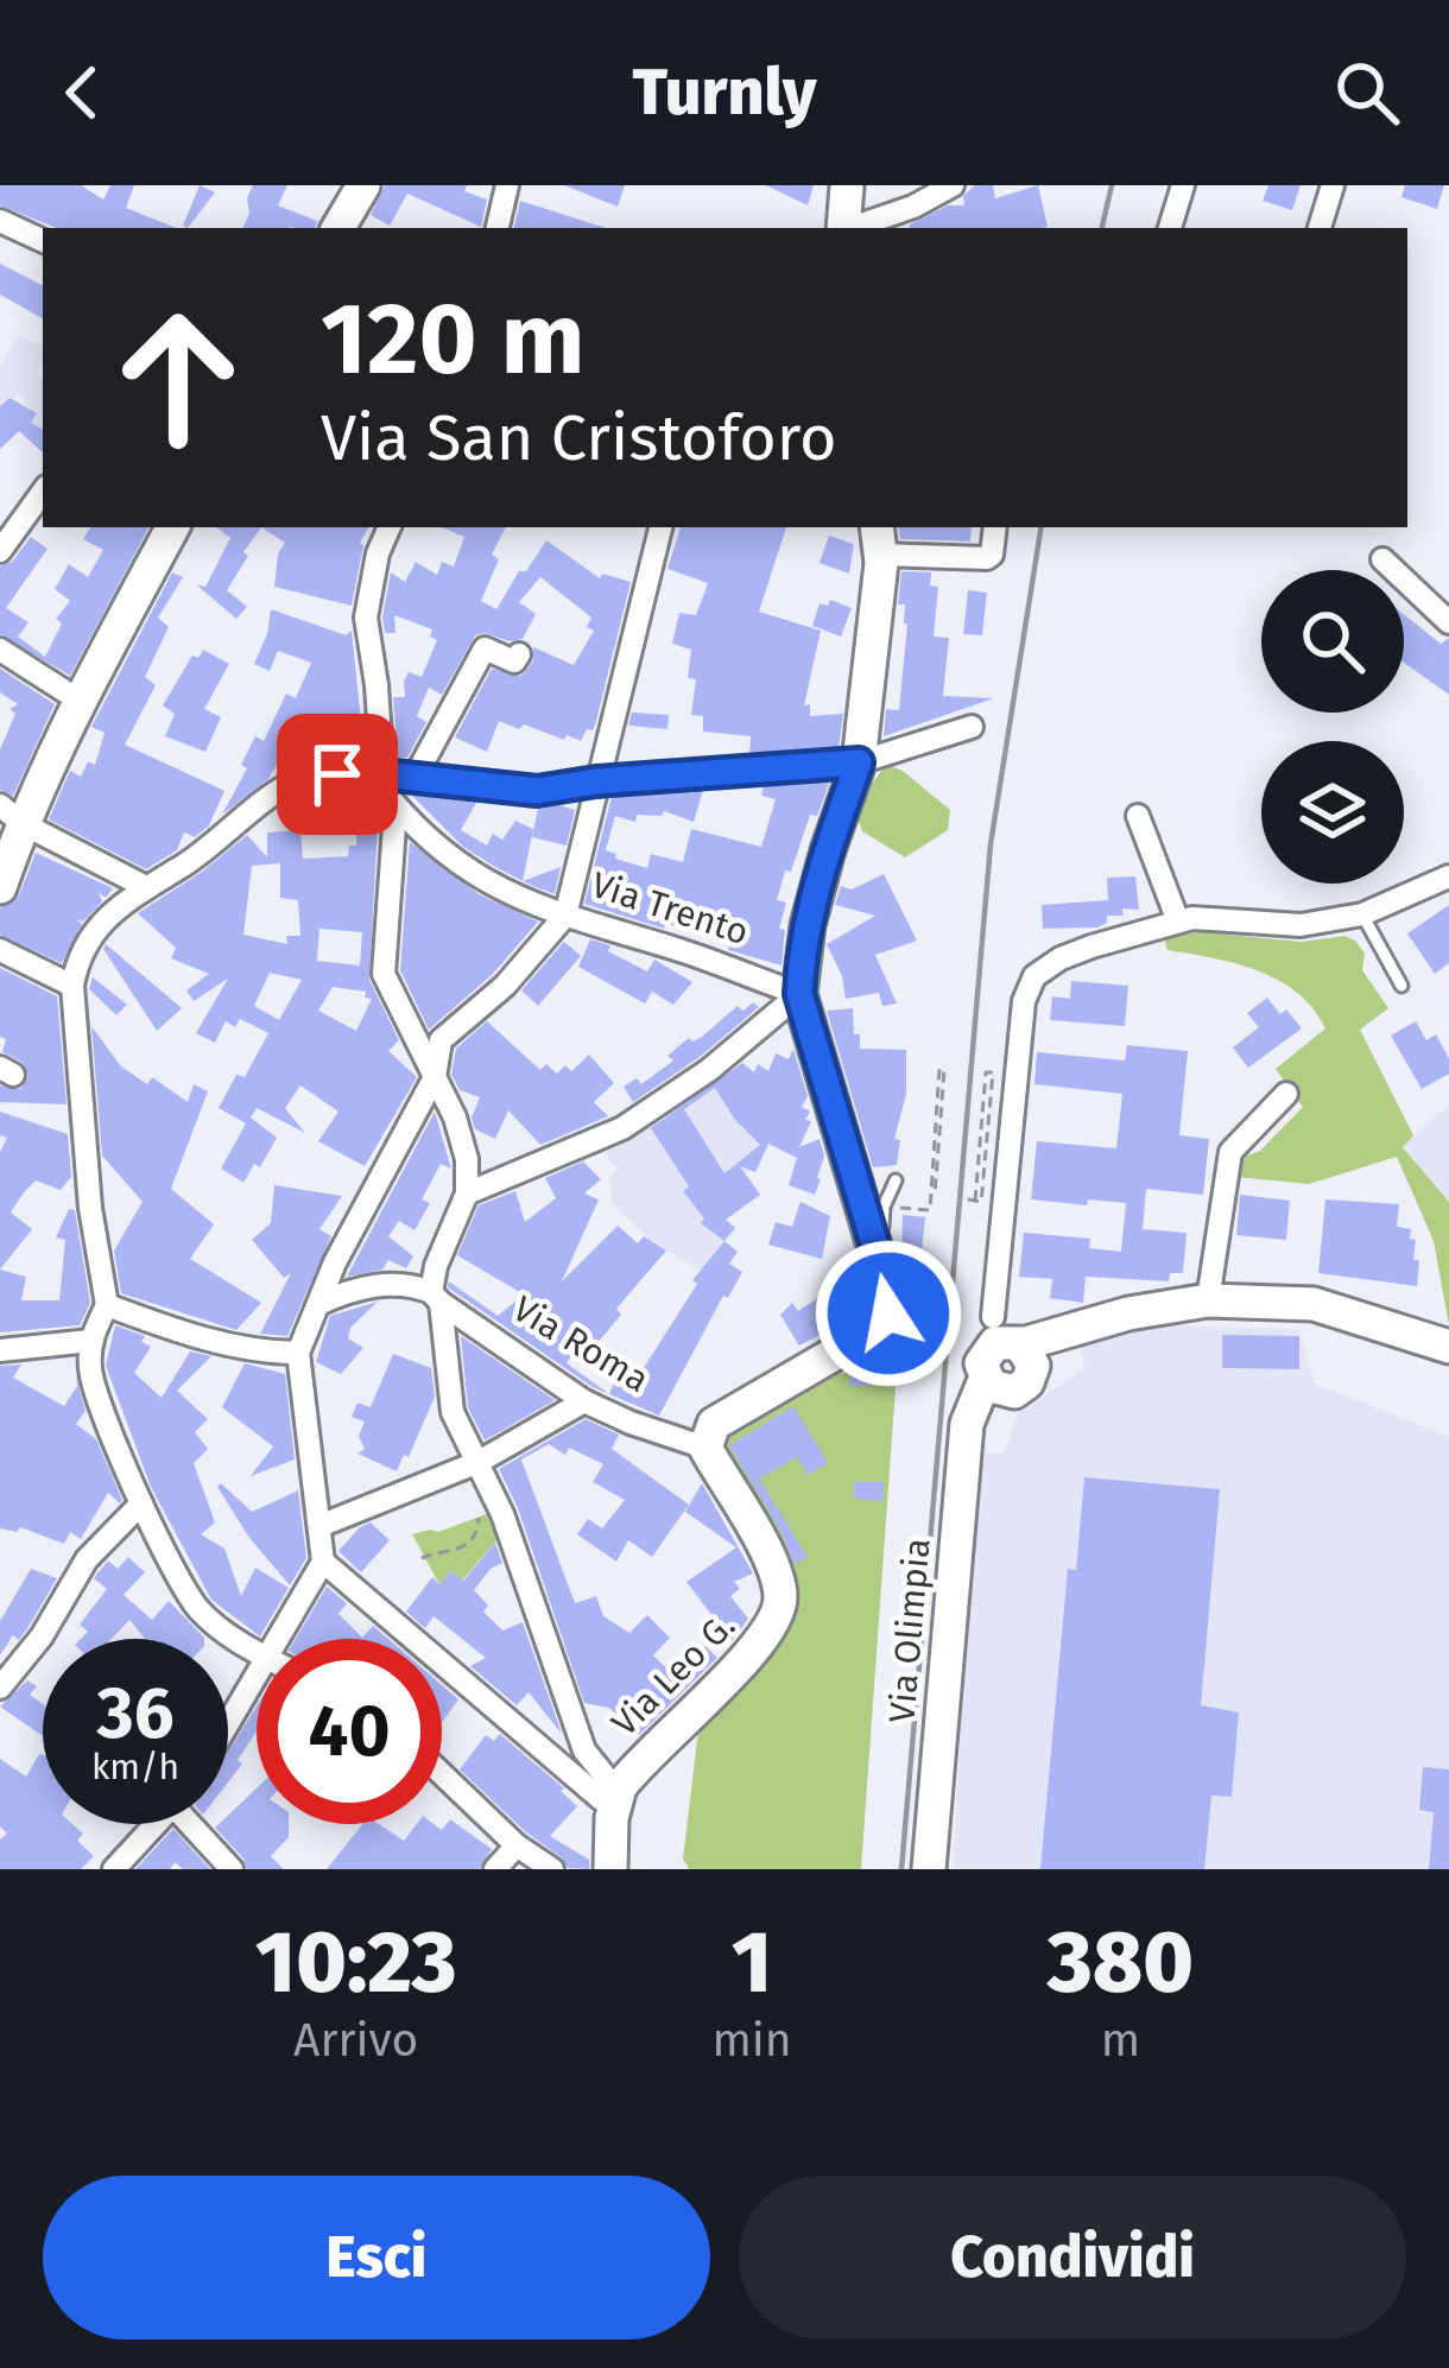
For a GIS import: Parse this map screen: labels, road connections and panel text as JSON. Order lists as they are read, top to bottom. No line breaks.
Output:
{"streets":{"street":["Via Trento","Via Roma","Via Olimpia","Via Leo G."]},"crossings":[["Via Roma","Via Leo G."]],"page":{"header":"Turnly","turn":["120 m","Via San Cristoforo"],"speed":"36 km/h","limit":"40","eta":["10:23","Arrivo","1","min","380","m"],"buttons":["Esci","Condividi"]}}
